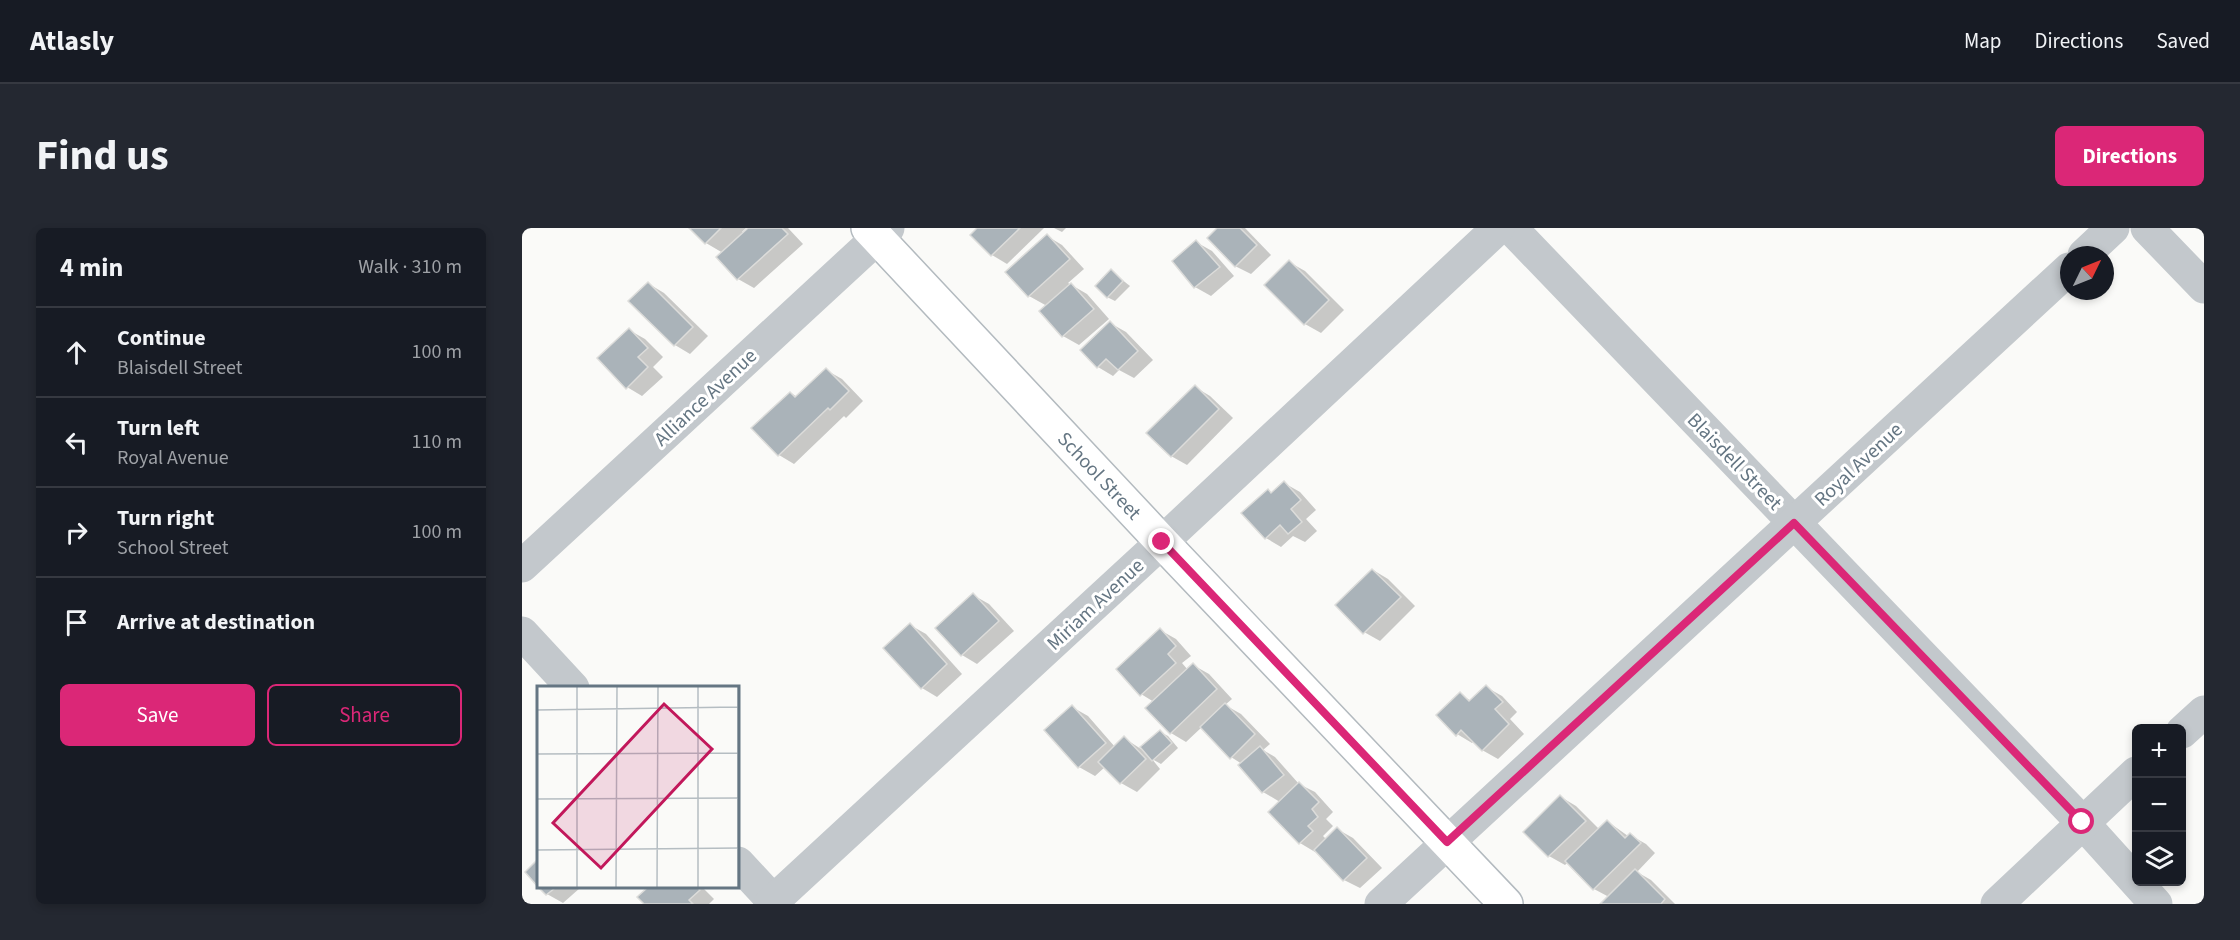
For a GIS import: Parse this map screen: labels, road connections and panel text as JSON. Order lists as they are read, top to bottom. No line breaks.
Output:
{"streets":{"main road":["School Street"],"street":["Alliance Avenue","Blaisdell Street","Royal Avenue","Miriam Avenue"]},"crossings":[["Alliance Avenue","School Street"],["Blaisdell Street","Royal Avenue"],["Royal Avenue","School Street"],["School Street","Miriam Avenue"]],"north":"top right","page":{"header":"Atlasly","nav":["Map","Directions","Saved"],"title":"Find us","buttons":["Directions",["Save","Share"]],"heading":["4 min","Walk · 310 m"],"list":[["Continue","Blaisdell Street","100 m"],["Turn left","Royal Avenue","110 m"],["Turn right","School Street","100 m"],"Arrive at destination"],"map_buttons":["+","−"]}}
